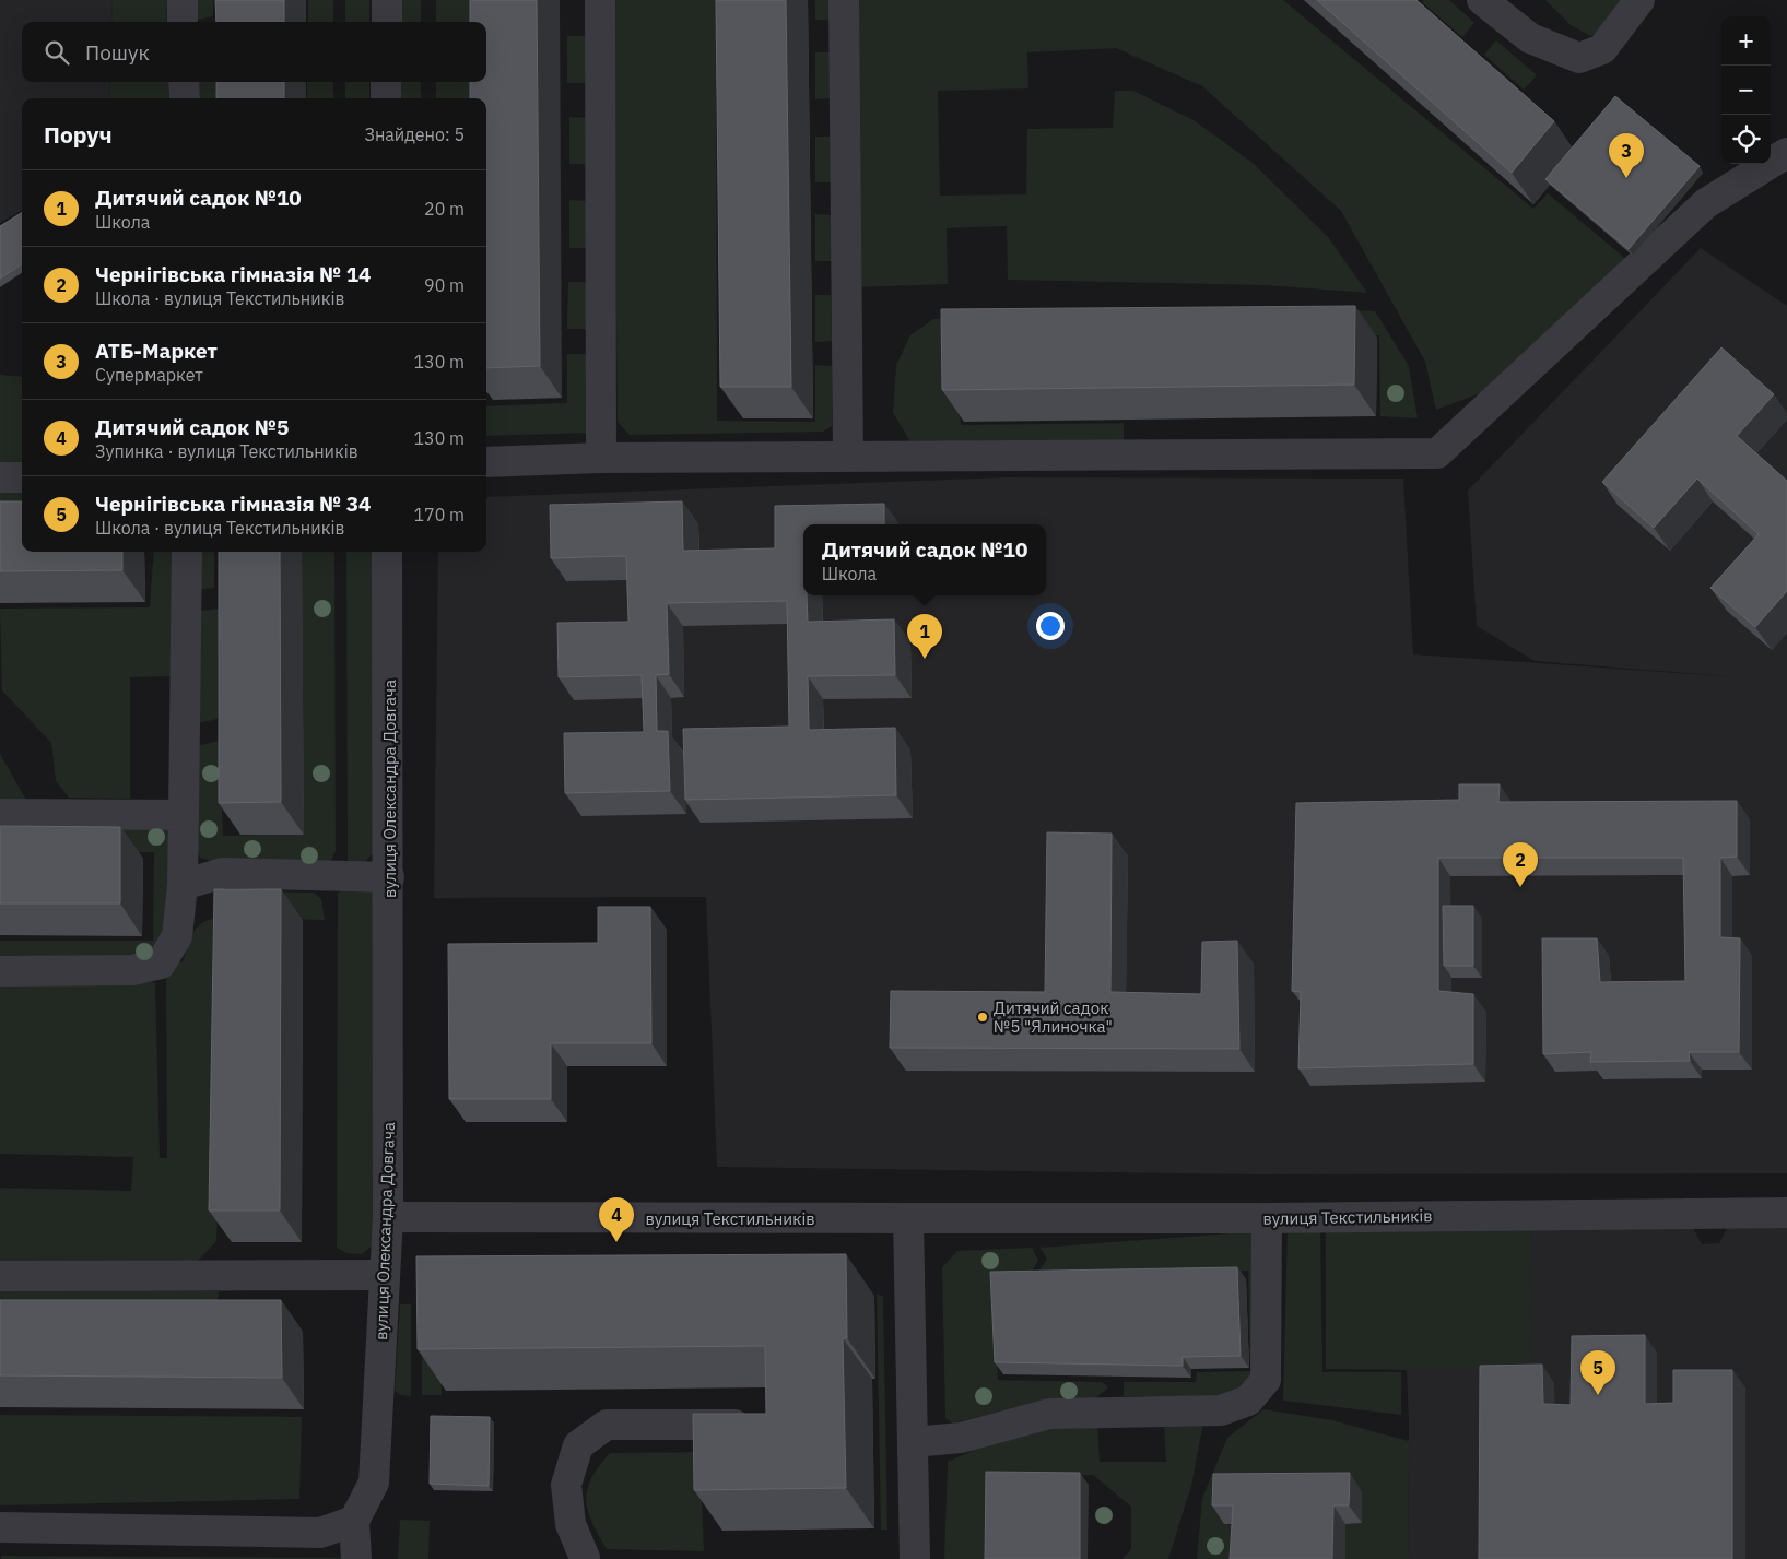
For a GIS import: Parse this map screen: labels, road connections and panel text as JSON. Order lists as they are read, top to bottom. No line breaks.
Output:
{"streets":{"street":["вулиця Олександра Довгача","вулиця Текстильників"]},"crossings":[["вулиця Олександра Довгача","вулиця Текстильників"]],"places":["Дитячий садок №5 \"Ялиночка\""],"page":{"map_buttons":["+","−"],"search":"Пошук","heading":["Поруч","Знайдено: 5"],"pins":["3","1","2","4","5"],"list":[{"mark":"1","name":"Дитячий садок №10","note":"Школа","value":"20 m"},{"mark":"2","name":"Чернігівська гімназія № 14","note":"Школа · вулиця Текстильників","value":"90 m"},{"mark":"3","name":"АТБ-Маркет","note":"Супермаркет","value":"130 m"},{"mark":"4","name":"Дитячий садок №5","note":"Зупинка · вулиця Текстильників","value":"130 m"},{"mark":"5","name":"Чернігівська гімназія № 34","note":"Школа · вулиця Текстильників","value":"170 m"}],"popup":["Дитячий садок №10","Школа"]}}
